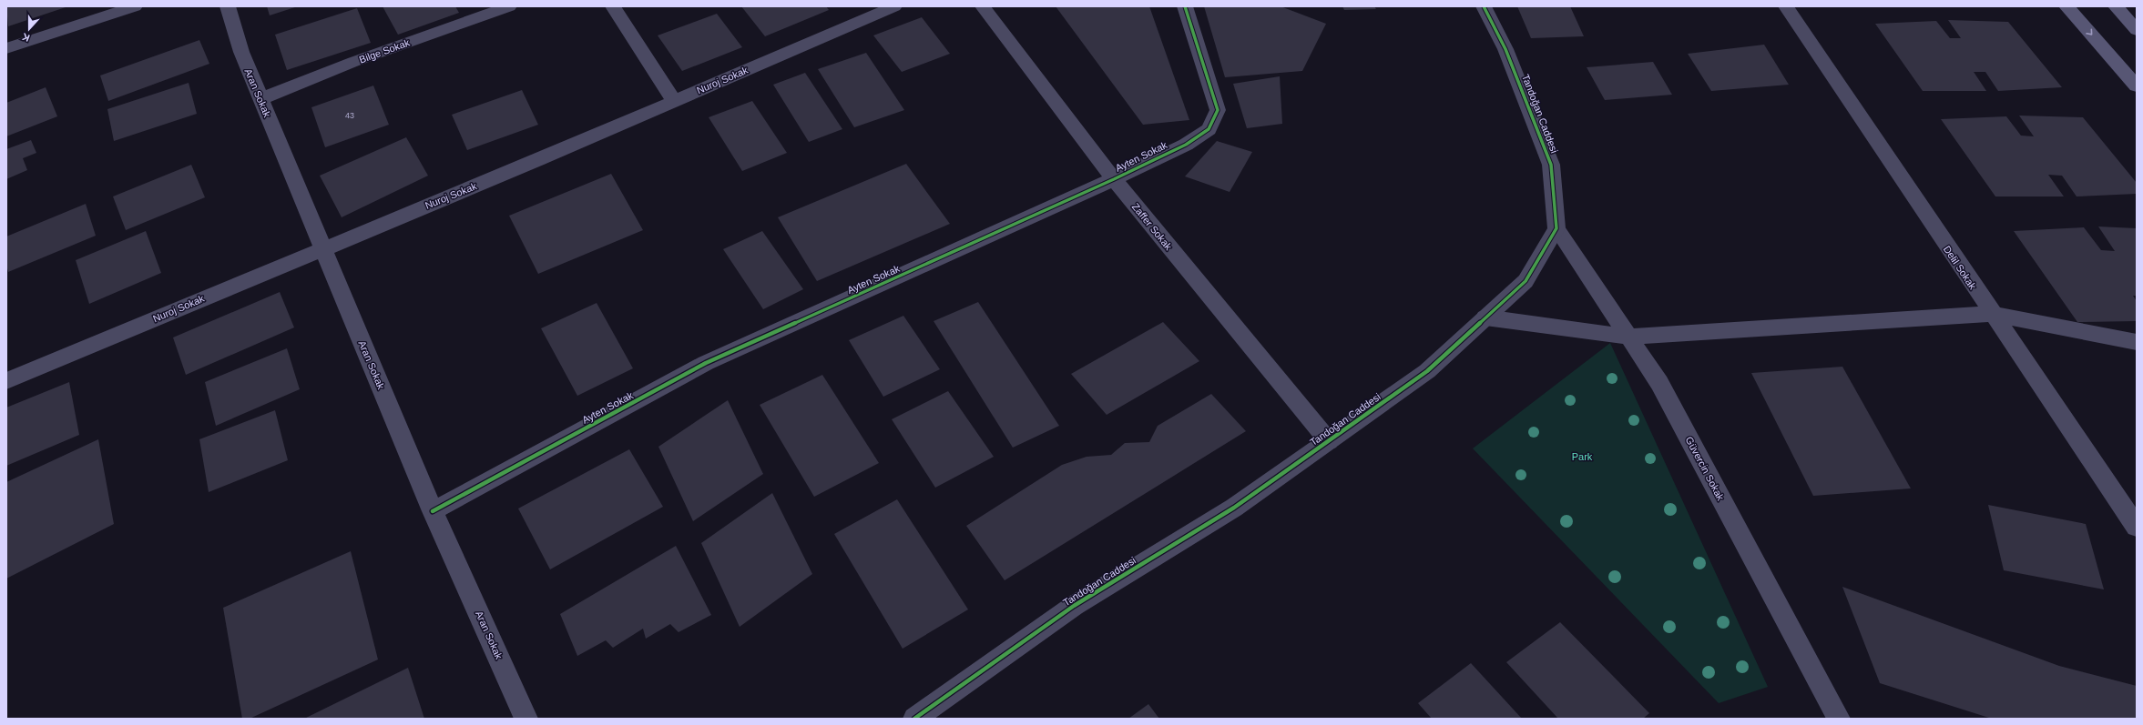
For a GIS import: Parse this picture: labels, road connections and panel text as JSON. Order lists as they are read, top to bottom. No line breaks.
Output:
{"streets":{"street":["Bilge Sokak","Nuroj Sokak","Aran Sokak","Tandoğan Caddesi","Ayten Sokak","Zaffer Sokak","Delil Sokak","Güvercin Sokak"]},"crossings":[["Bilge Sokak","Aran Sokak"],["Nuroj Sokak","Aran Sokak"],["Aran Sokak","Ayten Sokak"],["Tandoğan Caddesi","Zaffer Sokak"],["Tandoğan Caddesi","Güvercin Sokak"],["Ayten Sokak","Zaffer Sokak"]],"parks":["Park"],"house_numbers":["43"],"north":"bottom"}
